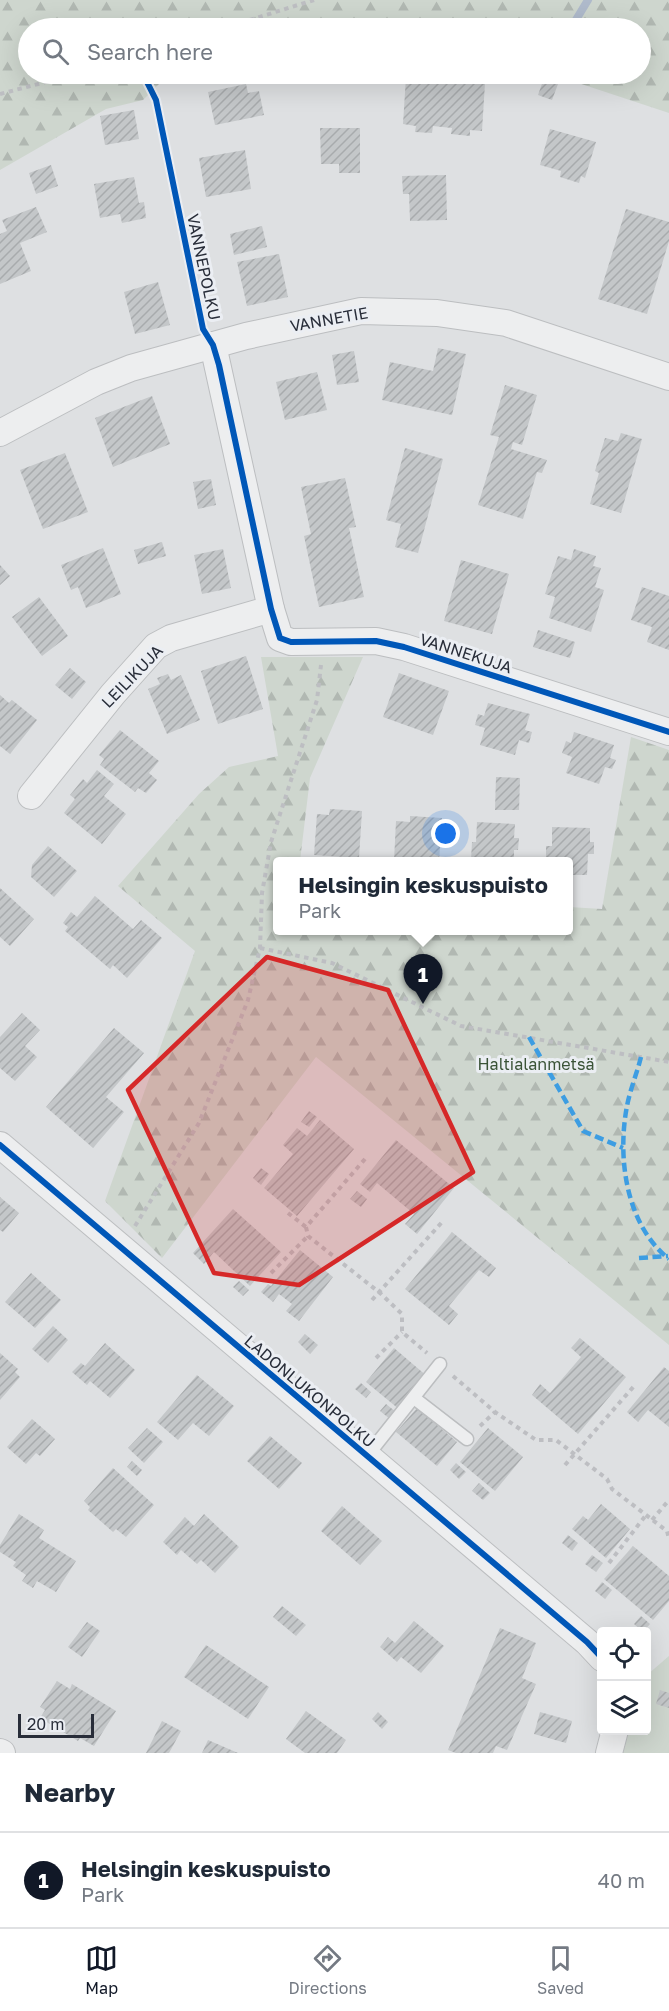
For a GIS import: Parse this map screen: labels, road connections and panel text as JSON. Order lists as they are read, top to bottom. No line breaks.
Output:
{"streets":{"street":["VANNEPOLKU","VANNETIE","VANNEKUJA","LEILIKUJA","LADONLUKONPOLKU"]},"crossings":[["VANNEPOLKU","VANNETIE"],["VANNEPOLKU","VANNEKUJA"],["VANNEPOLKU","LEILIKUJA"],["VANNEKUJA","LEILIKUJA"]],"parks":["Haltialanmetsä"],"scale_bar":"20 m","page":{"search":"Search here","popup":["Helsingin keskuspuisto","Park"],"pins":"1","scale":"20 m","heading":"Nearby","list":[{"mark":"1","name":"Helsingin keskuspuisto","note":"Park","value":"40 m"}],"nav":["Map","Directions","Saved"]}}
